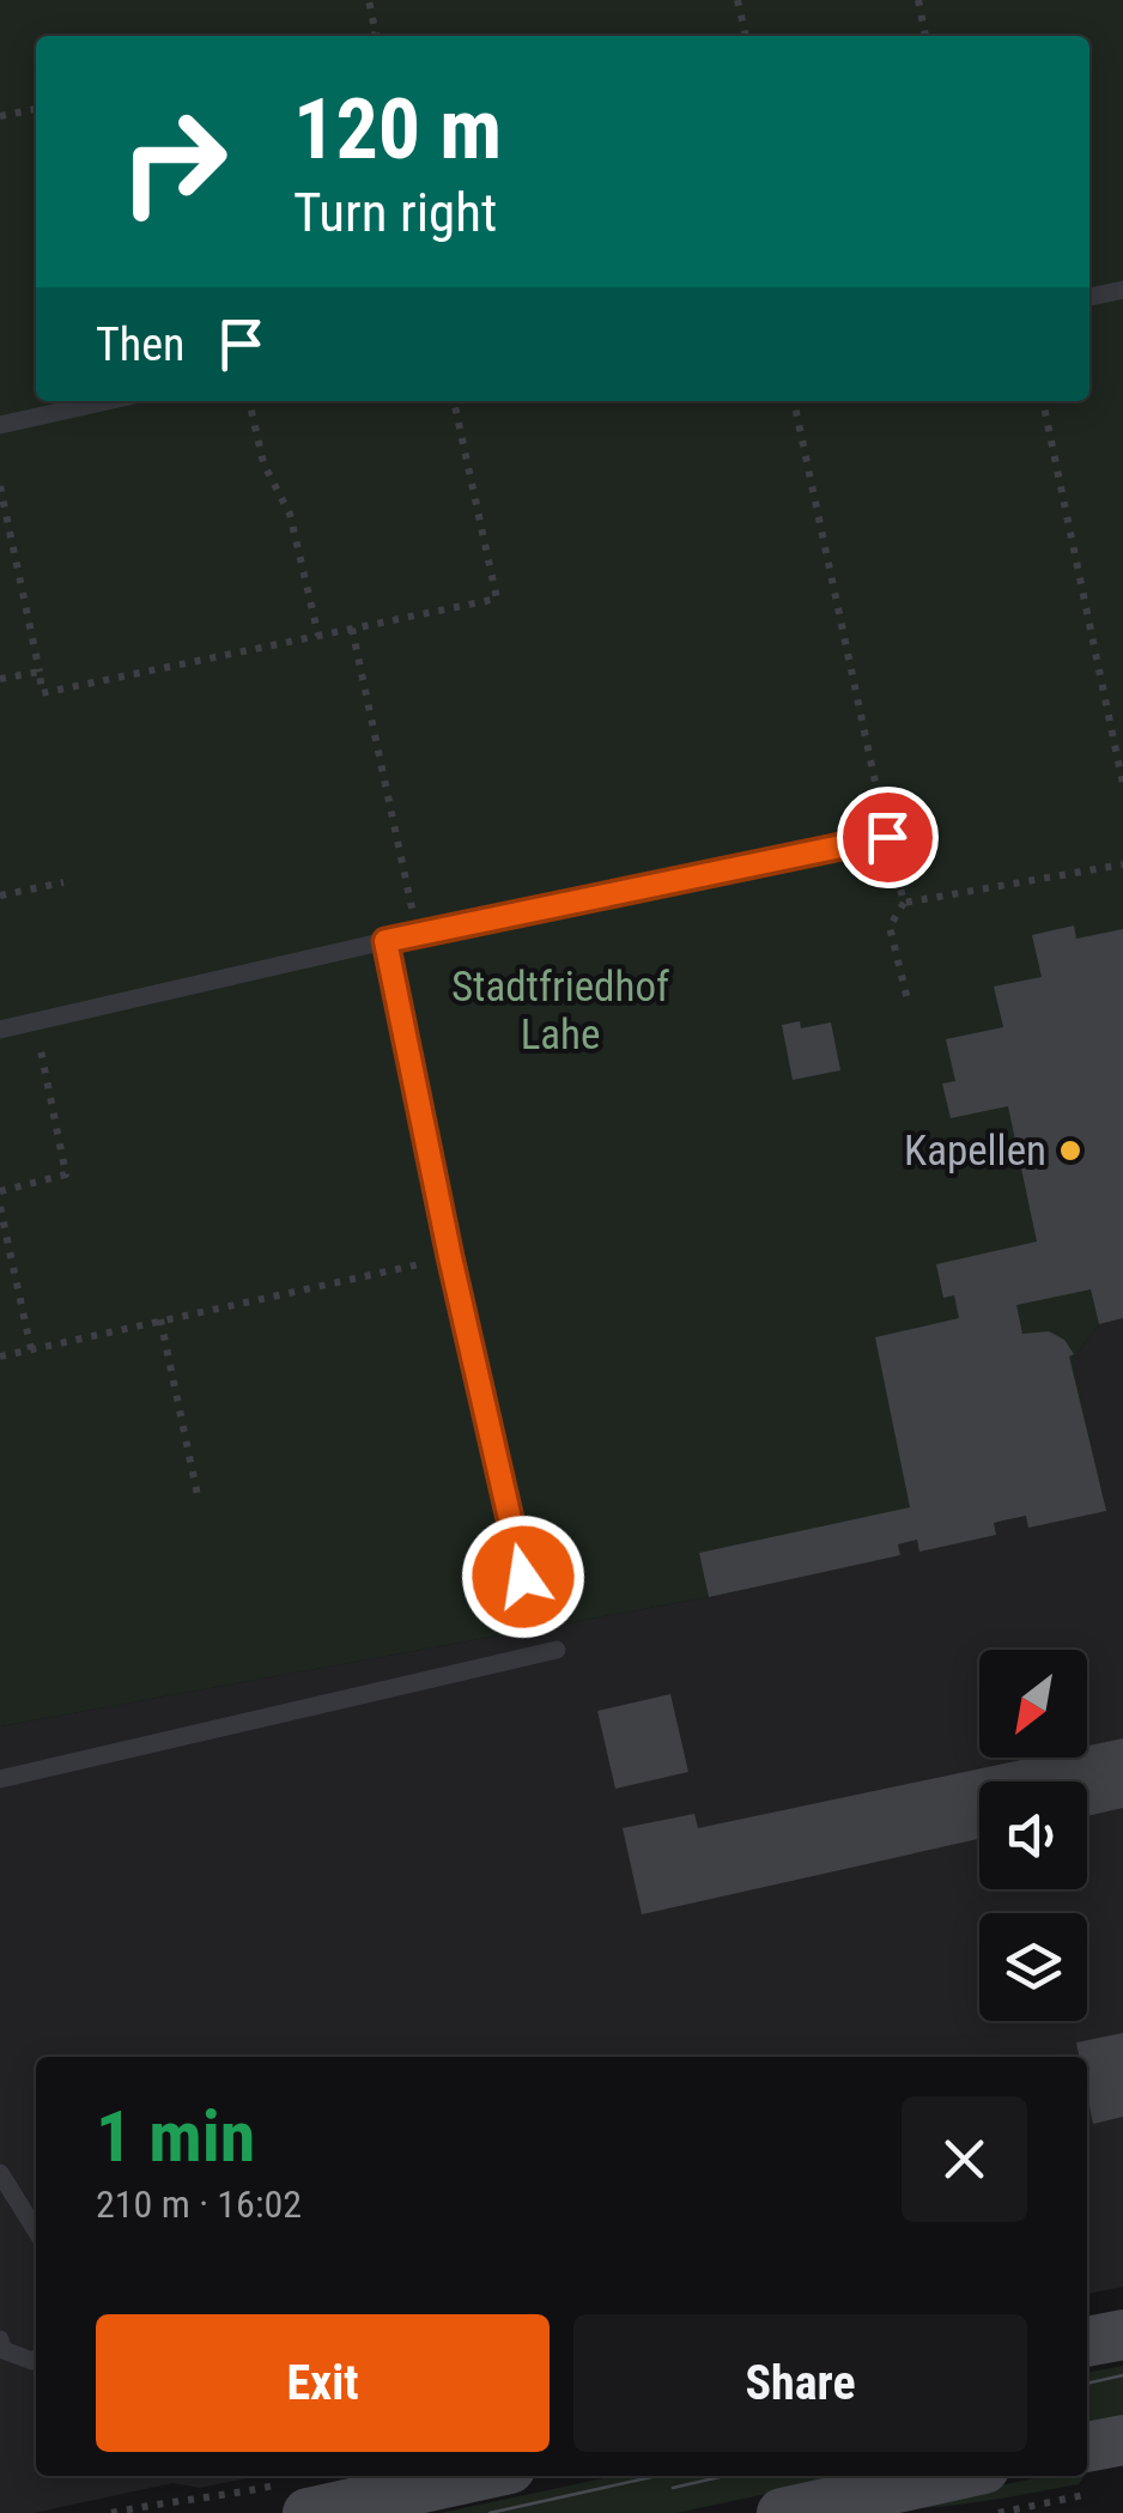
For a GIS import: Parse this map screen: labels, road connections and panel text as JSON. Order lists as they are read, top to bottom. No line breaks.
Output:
{"parks":["Stadtfriedhof Lahe"],"places":["Kapellen"],"north":"bottom left","page":{"turn":["120 m","Turn right"],"then":"Then","heading":["1 min","210 m · 16:02"],"buttons":["Exit","Share"]}}
